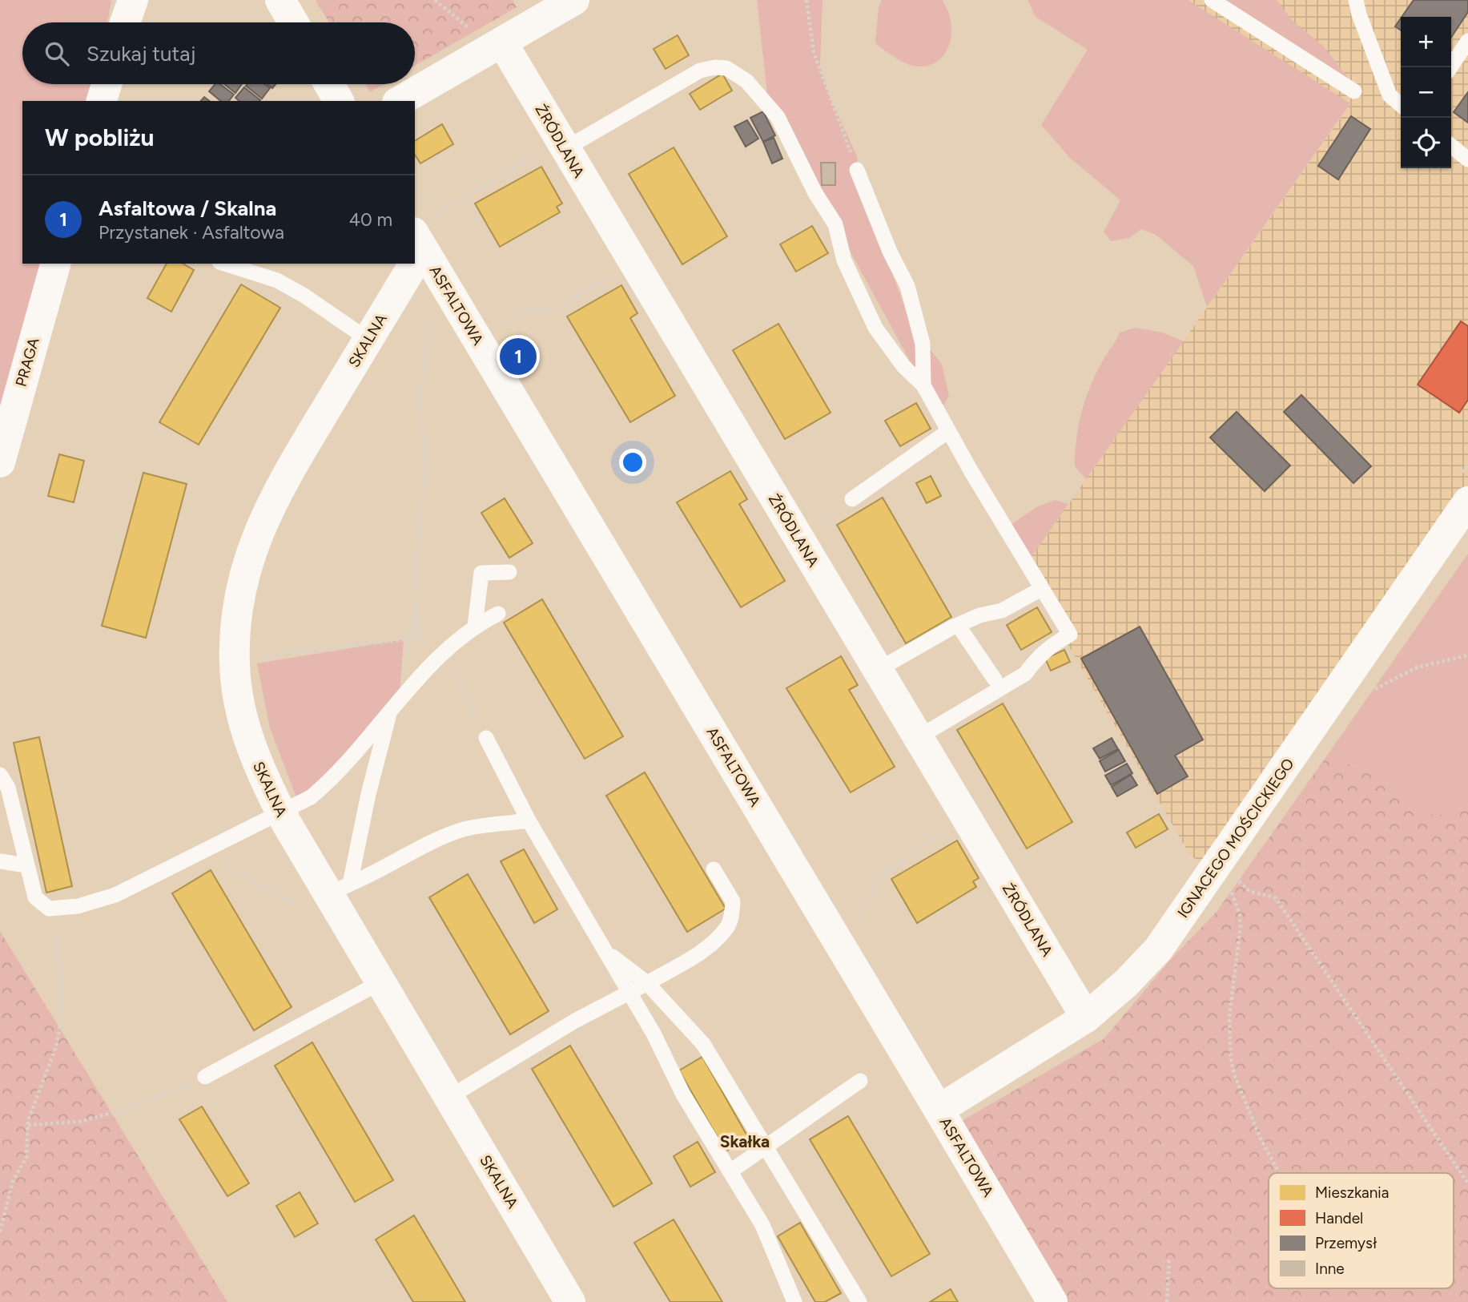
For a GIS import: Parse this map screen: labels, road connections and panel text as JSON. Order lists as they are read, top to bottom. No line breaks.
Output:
{"streets":{"street":["ŹRÓDLANA","ASFALTOWA","SKALNA","PRAGA","IGNACEGO MOŚCICKIEGO"]},"crossings":[["ŹRÓDLANA","IGNACEGO MOŚCICKIEGO"],["ASFALTOWA","SKALNA"],["ASFALTOWA","IGNACEGO MOŚCICKIEGO"]],"districts":["Skałka"],"legend":["Mieszkania","Handel","Przemysł","Inne"],"page":{"map_buttons":["+","−"],"search":"Szukaj tutaj","heading":"W pobliżu","list":[{"mark":"1","name":"Asfaltowa / Skalna","note":"Przystanek · Asfaltowa","value":"40 m"}],"pins":"1"}}
